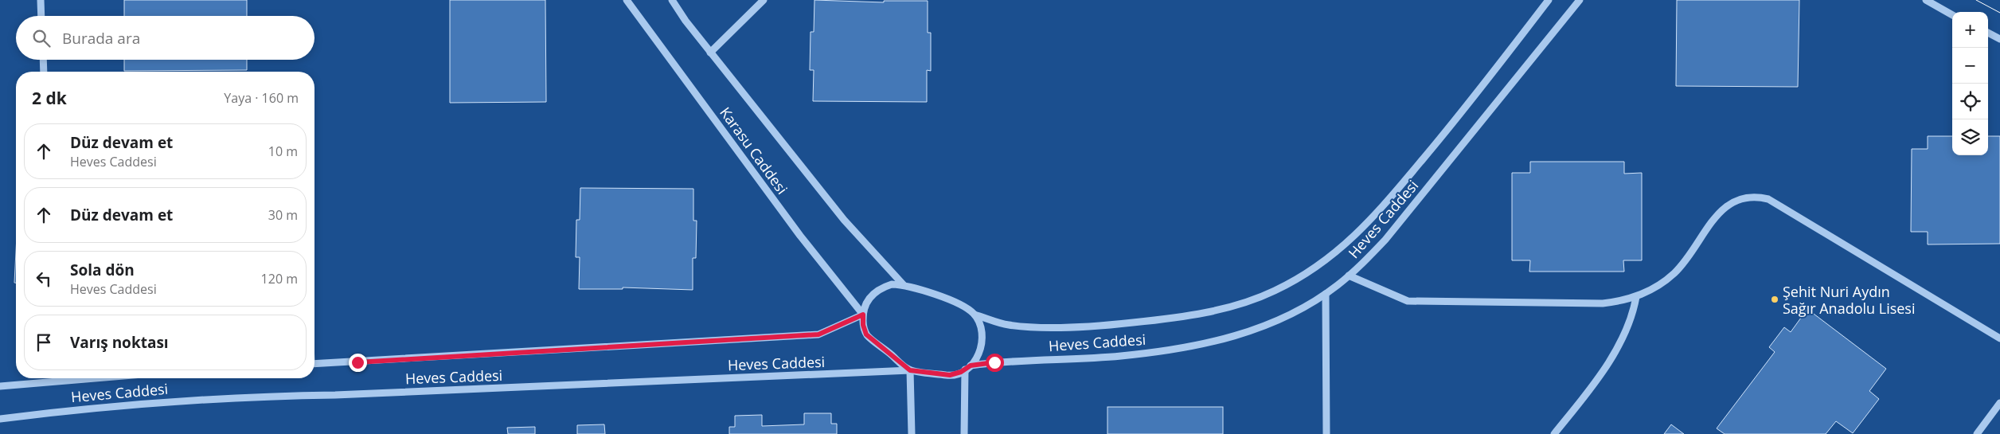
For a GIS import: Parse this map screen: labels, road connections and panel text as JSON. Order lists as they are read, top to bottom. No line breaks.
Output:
{"streets":{"street":["Karasu Caddesi","Heves Caddesi"]},"crossings":[["Karasu Caddesi","Heves Caddesi"]],"places":["Şehit Nuri Aydın Sağır Anadolu Lisesi"],"page":{"map_buttons":["+","−"],"search":"Burada ara","heading":["2 dk","Yaya · 160 m"],"list":[["Düz devam et","Heves Caddesi","10 m"],["Düz devam et","30 m"],["Sola dön","Heves Caddesi","120 m"],"Varış noktası"]}}
